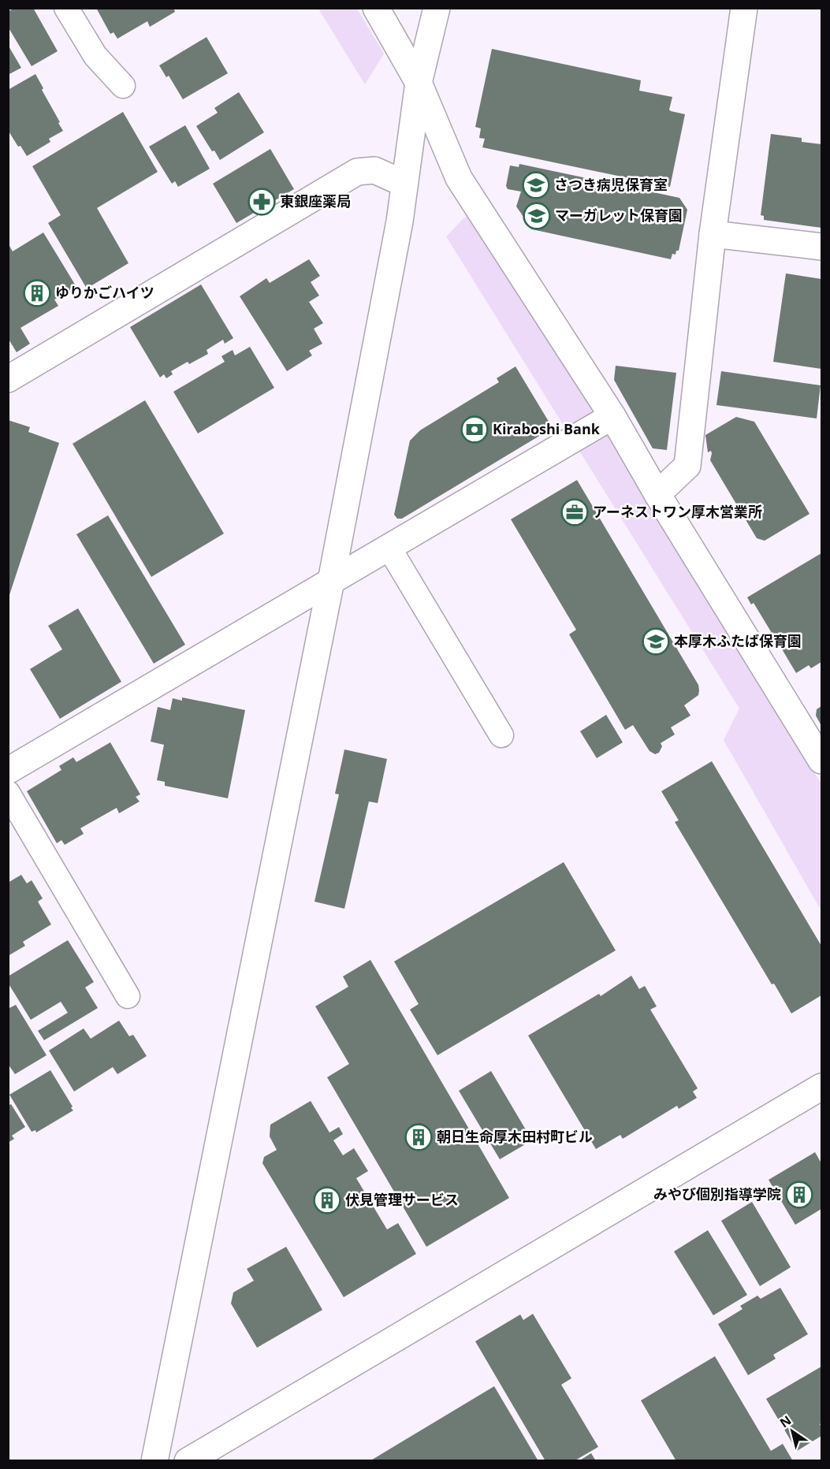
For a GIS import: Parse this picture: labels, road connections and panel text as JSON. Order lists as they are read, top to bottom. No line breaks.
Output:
{"places":{"school or university":["さつき病児保育室","マーガレット保育園","本厚木ふたば保育園"],"pharmacy":["東銀座薬局"],"building":["ゆりかごハイツ","朝日生命厚木田村町ビル","みやび個別指導学院","伏見管理サービス"],"bank":["Kiraboshi Bank"],"office":["アーネストワン厚木営業所"]},"north":"top left"}
